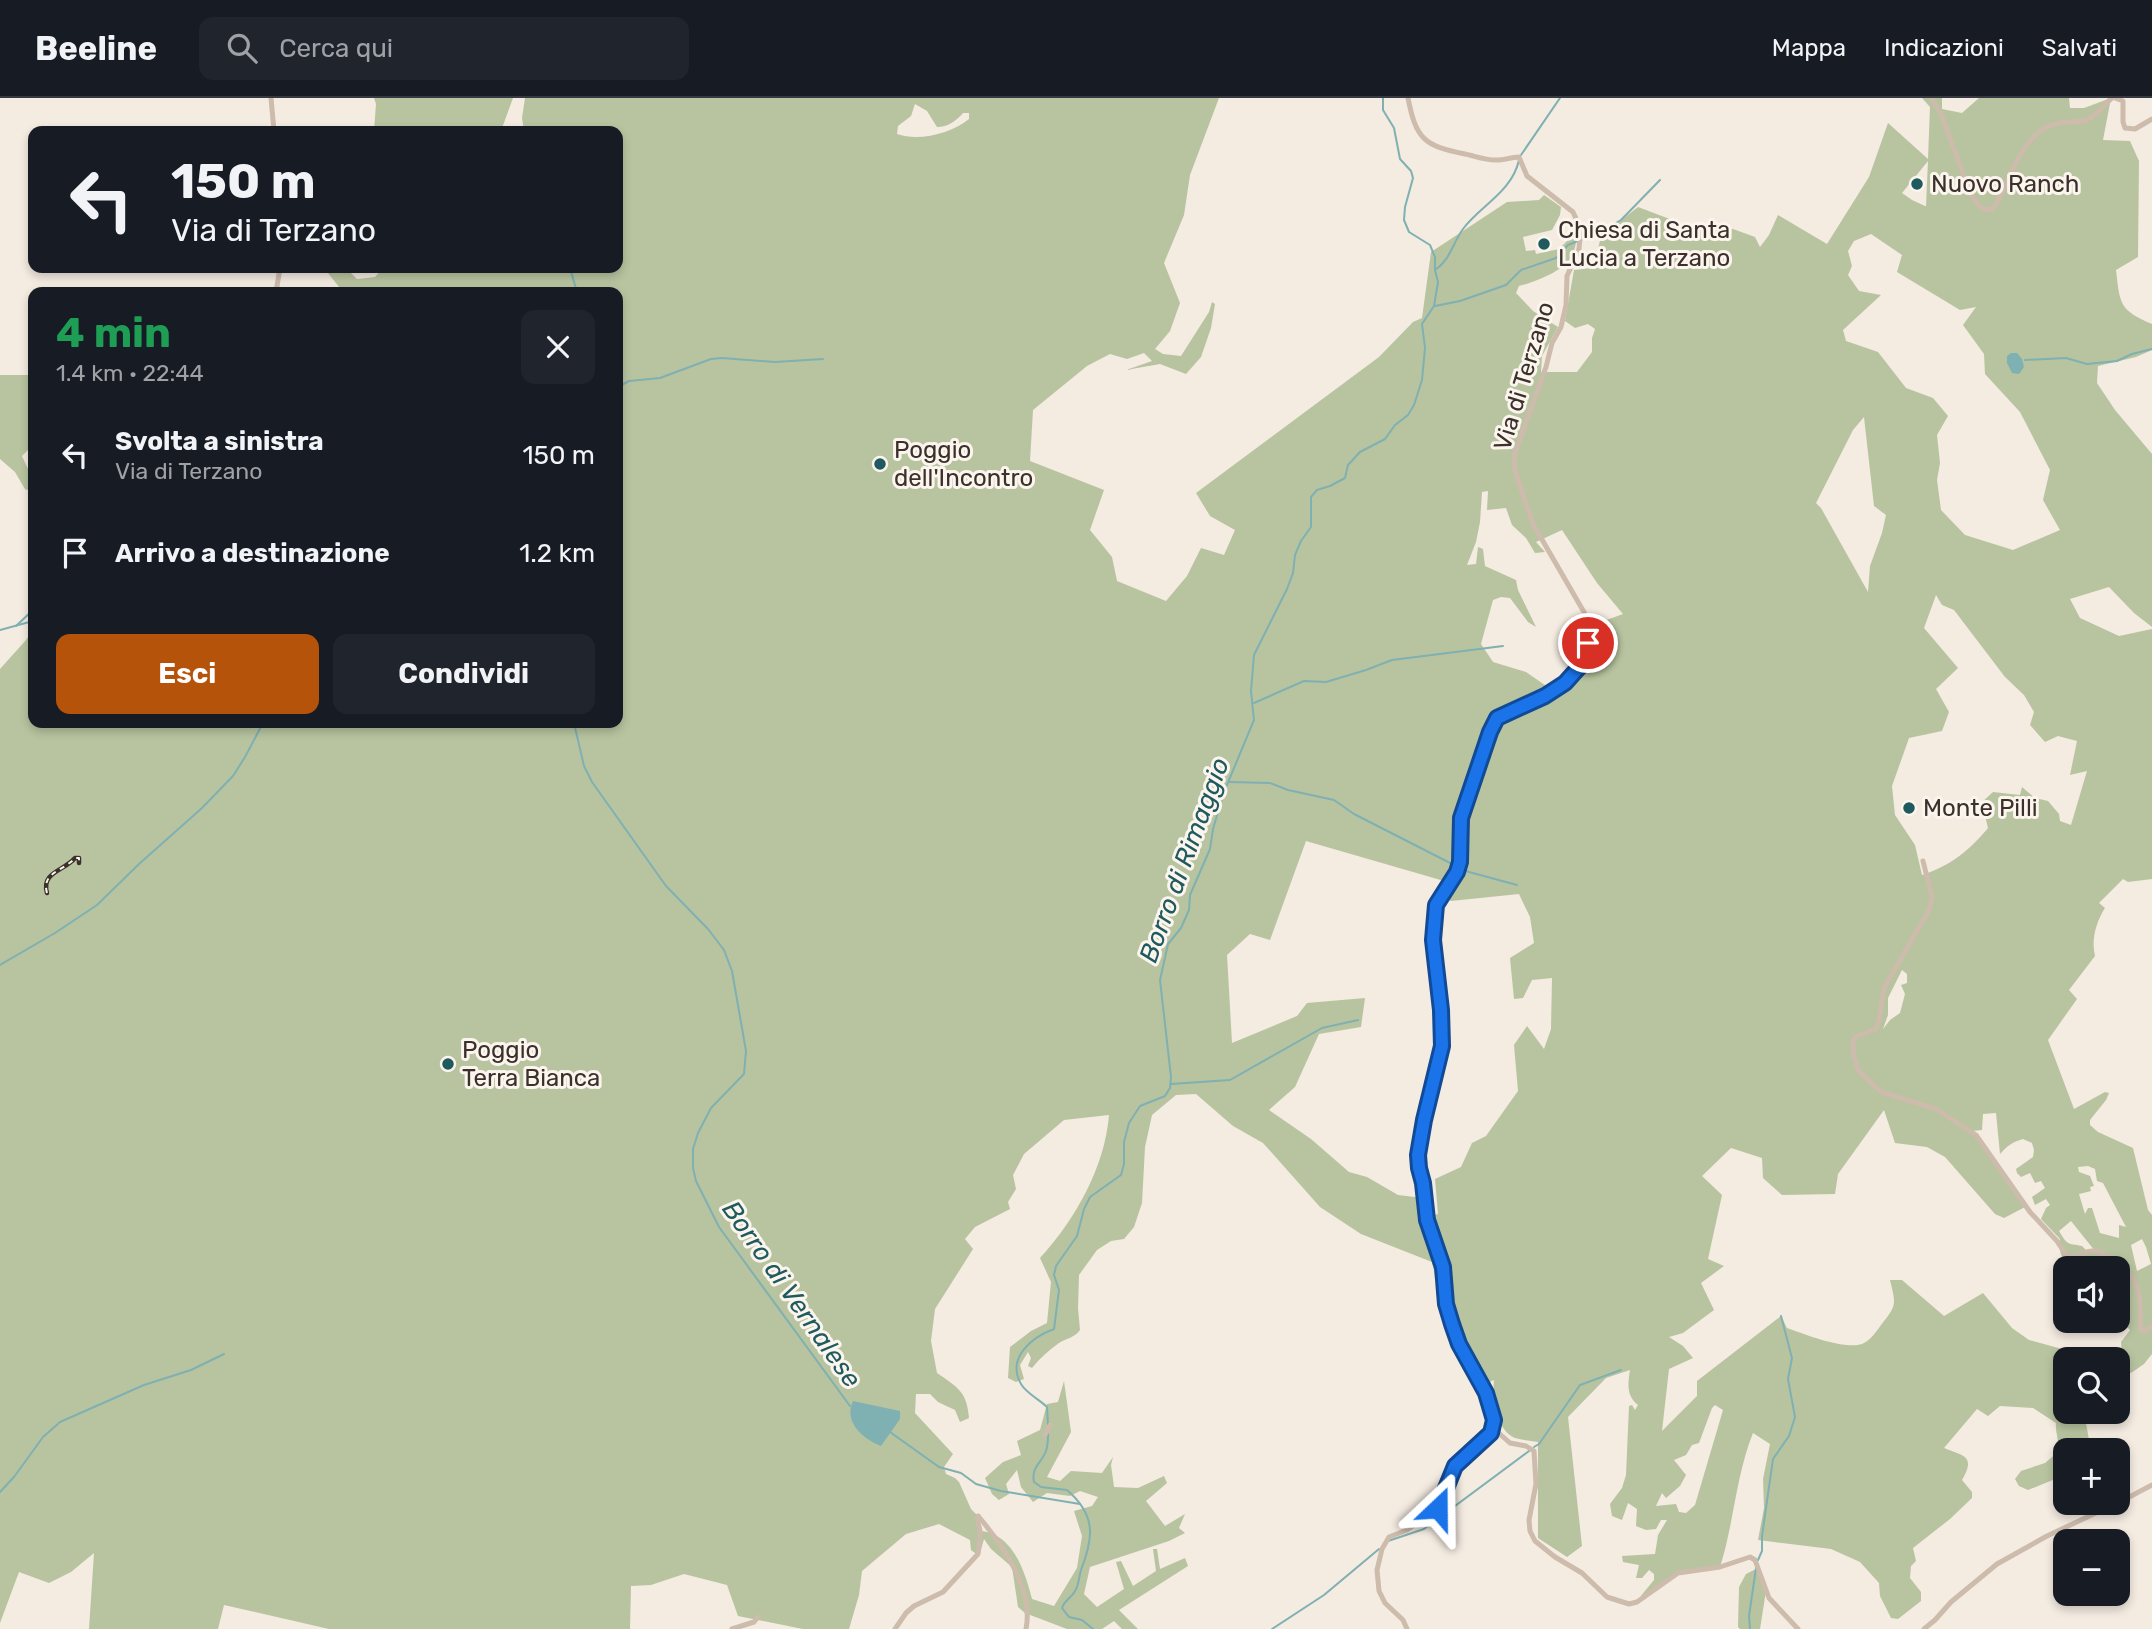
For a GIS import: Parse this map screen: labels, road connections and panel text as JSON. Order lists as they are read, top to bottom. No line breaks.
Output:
{"streets":{"street":["Via di Terzano"]},"water":["Borro di Rimaggio","Borro di Vernalese"],"places":["Nuovo Ranch","Chiesa di Santa Lucia a Terzano","Poggio dell'Incontro","Monte Pilli","Poggio Terra Bianca"],"page":{"header":"Beeline","search":"Cerca qui","nav":["Mappa","Indicazioni","Salvati"],"turn":["150 m","Via di Terzano"],"heading":["4 min","1.4 km · 22:44"],"list":[{"name":"Svolta a sinistra","note":"Via di Terzano","value":"150 m"},{"name":"Arrivo a destinazione","value":"1.2 km"}],"buttons":["Esci","Condividi"],"map_buttons":["+","−"]}}
